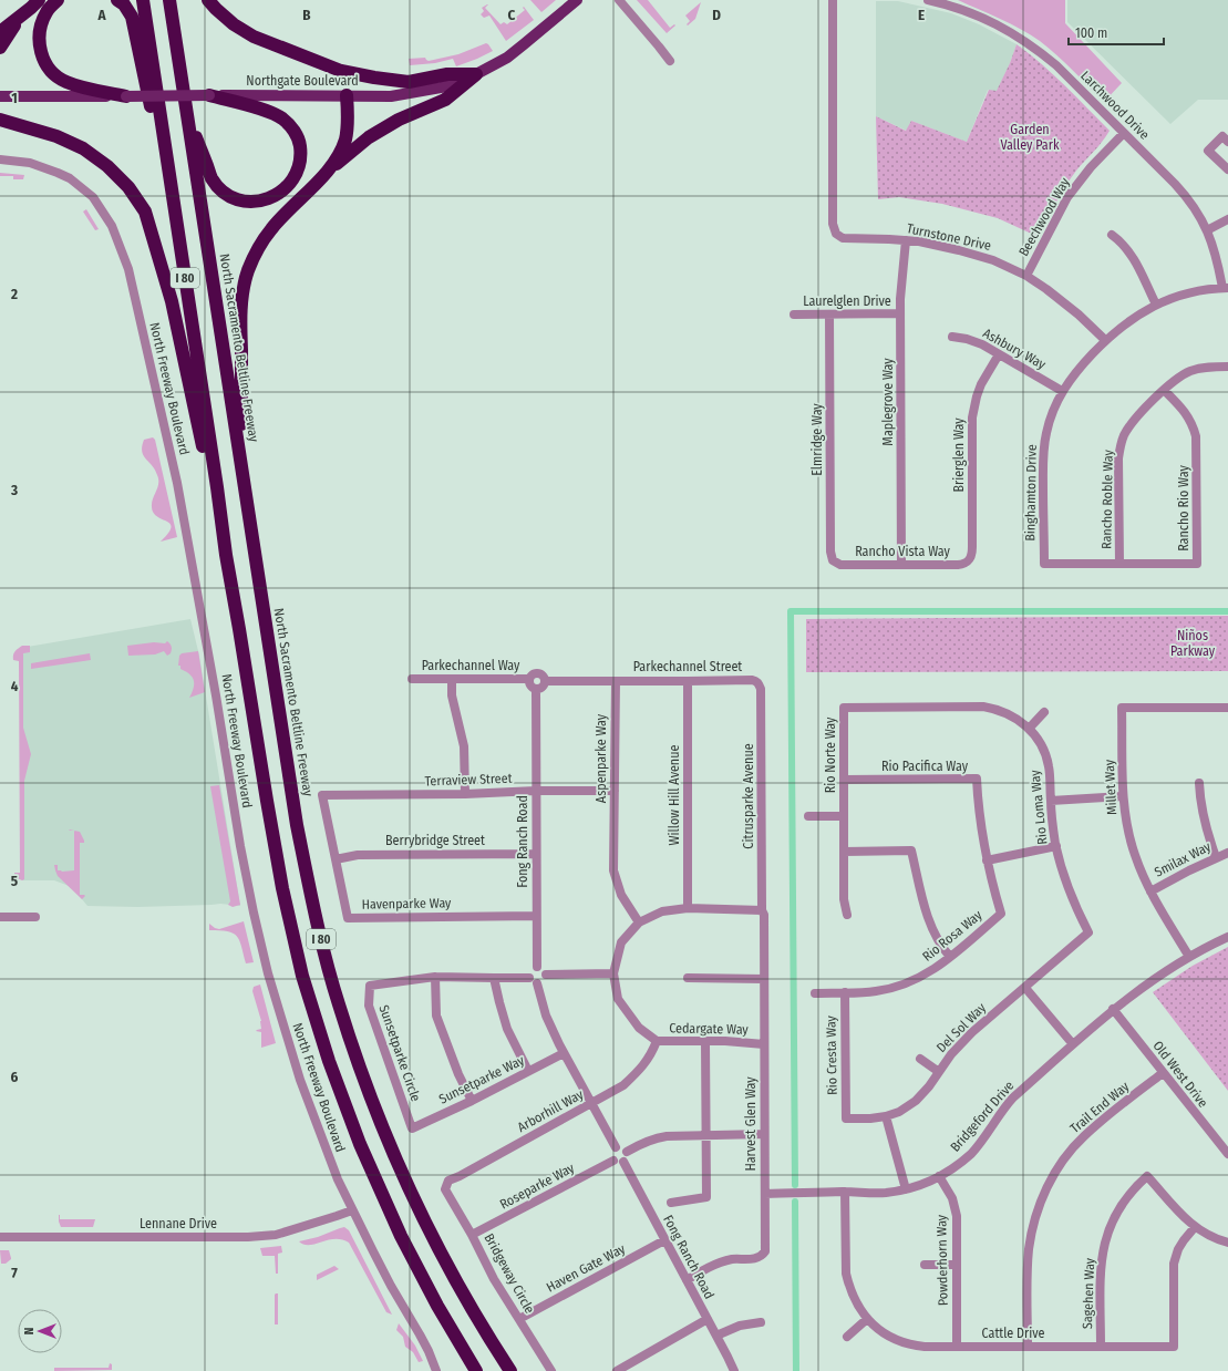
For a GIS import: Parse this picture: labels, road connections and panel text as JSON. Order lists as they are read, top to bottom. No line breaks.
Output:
{"streets":{"highway":["I 80","North Sacramento Beltline Freeway"],"main road":["Northgate Boulevard"],"street":["Larchwood Drive","Beechwood Way","Turnstone Drive","Laurelglen Drive","Ashbury Way","North Freeway Boulevard","Maplegrove Way","Elmridge Way","Brierglen Way","Binghamton Drive","Rancho Roble Way","Rancho Rio Way","Rancho Vista Way","Parkechannel Way","Parkechannel Street","Rio Norte Way","Aspenparke Way","Rio Pacifica Way","Terraview Street","Millet Way","Willow Hill Avenue","Citrusparke Avenue","Rio Loma Way","Berrybridge Street","Fong Ranch Road","Smilax Way","Havenparke Way","Rio Rosa Way","Del Sol Way","Cedargate Way","Sunsetparke Circle","Rio Cresta Way","Old West Drive","Sunsetparke Way","Trail End Way","Arborhill Way","Bridgeford Drive","Harvest Glen Way","Roseparke Way","Lennane Drive","Powderhorn Way","Haven Gate Way","Bridgeway Circle","Sagehen Way","Cattle Drive"]},"crossings":[["Larchwood Drive","Beechwood Way"],["Larchwood Drive","Binghamton Drive"],["Beechwood Way","Turnstone Drive"],["Turnstone Drive","Maplegrove Way"],["Turnstone Drive","Binghamton Drive"],["Laurelglen Drive","Maplegrove Way"],["Laurelglen Drive","Elmridge Way"],["Ashbury Way","Brierglen Way"],["Ashbury Way","Binghamton Drive"],["North Freeway Boulevard","Lennane Drive"],["Maplegrove Way","Rancho Vista Way"],["Elmridge Way","Rancho Vista Way"],["Brierglen Way","Rancho Vista Way"],["Binghamton Drive","Rancho Rio Way"],["Rancho Roble Way","Rancho Rio Way"],["Parkechannel Way","Fong Ranch Road"],["Parkechannel Street","Aspenparke Way"],["Parkechannel Street","Willow Hill Avenue"],["Parkechannel Street","Citrusparke Avenue"],["Rio Norte Way","Rio Pacifica Way"],["Rio Norte Way","Rio Loma Way"],["Aspenparke Way","Terraview Street"],["Rio Pacifica Way","Rio Rosa Way"],["Terraview Street","Fong Ranch Road"],["Terraview Street","Havenparke Way"],["Millet Way","Smilax Way"],["Millet Way","Bridgeford Drive"],["Citrusparke Avenue","Harvest Glen Way"],["Rio Loma Way","Del Sol Way"],["Berrybridge Street","Fong Ranch Road"],["Berrybridge Street","Havenparke Way"],["Fong Ranch Road","Havenparke Way"],["Fong Ranch Road","Harvest Glen Way"],["Fong Ranch Road","Roseparke Way"],["Fong Ranch Road","Haven Gate Way"],["Rio Rosa Way","Rio Cresta Way"],["Del Sol Way","Rio Cresta Way"],["Cedargate Way","Arborhill Way"],["Cedargate Way","Harvest Glen Way"],["Sunsetparke Circle","Sunsetparke Way"],["Old West Drive","Trail End Way"],["Old West Drive","Bridgeford Drive"],["Trail End Way","Cattle Drive"],["Arborhill Way","Bridgeway Circle"],["Bridgeford Drive","Harvest Glen Way"],["Bridgeford Drive","Powderhorn Way"],["Bridgeford Drive","Cattle Drive"],["Roseparke Way","Bridgeway Circle"],["Powderhorn Way","Cattle Drive"],["Haven Gate Way","Bridgeway Circle"],["Sagehen Way","Cattle Drive"]],"parks":["Garden Valley Park","Niños Parkway"],"scale_bar":"100 m","north":"left","grid":{"columns":["A","B","C","D","E"],"rows":["1","2","3","4","5","6","7"]}}
